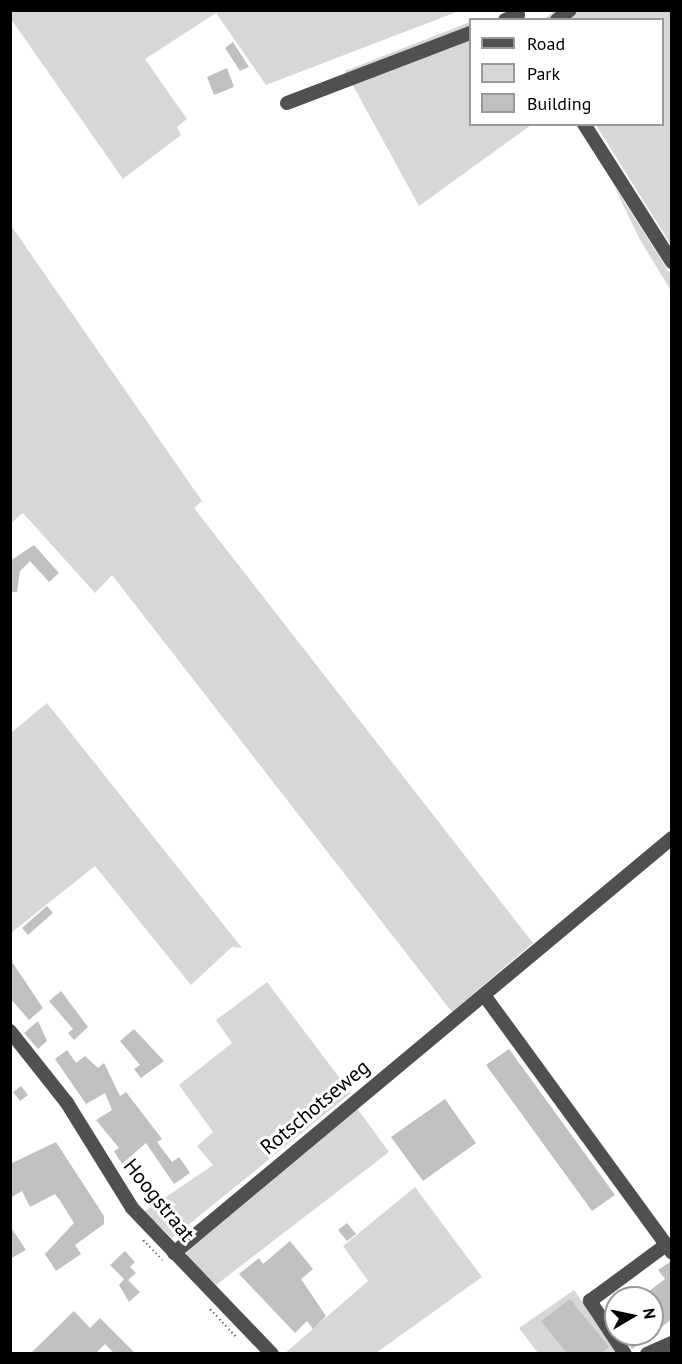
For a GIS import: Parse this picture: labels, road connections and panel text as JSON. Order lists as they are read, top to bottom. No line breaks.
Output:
{"streets":{"street":["Rotschotseweg","Hoogstraat"]},"crossings":[["Rotschotseweg","Hoogstraat"]],"legend":["Road","Park","Building"],"north":"right"}
